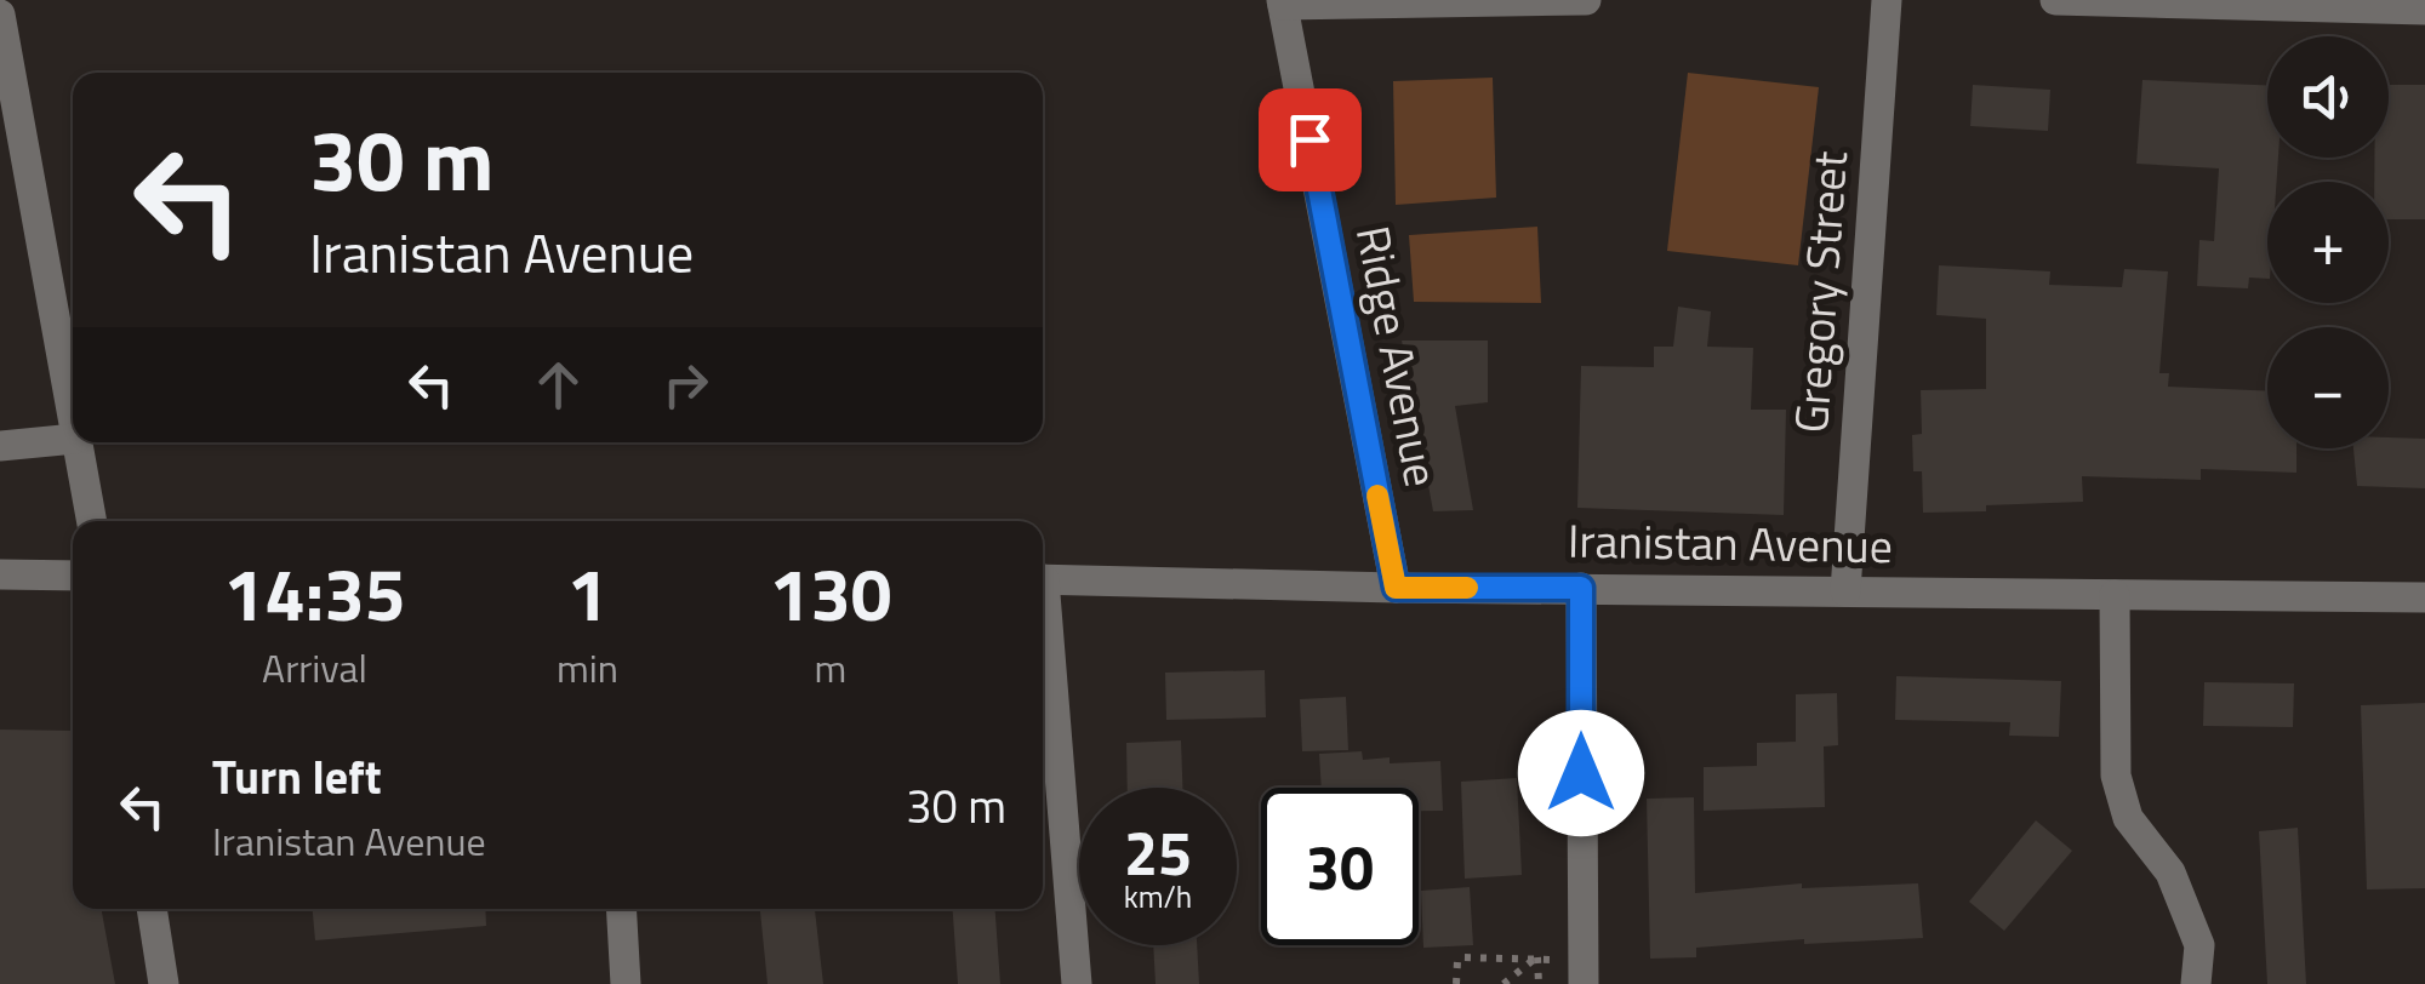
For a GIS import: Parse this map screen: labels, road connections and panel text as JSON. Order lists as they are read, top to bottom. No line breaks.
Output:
{"streets":{"street":["Gregory Street","Ridge Avenue","Iranistan Avenue"]},"crossings":[["Gregory Street","Iranistan Avenue"],["Ridge Avenue","Iranistan Avenue"]],"page":{"map_buttons":["+","−"],"turn":["30 m","Iranistan Avenue"],"eta":["14:35","Arrival","1","min","130","m"],"list":[{"name":"Turn left","note":"Iranistan Avenue","value":"30 m"}],"speed":"25 km/h","limit":"30"}}
